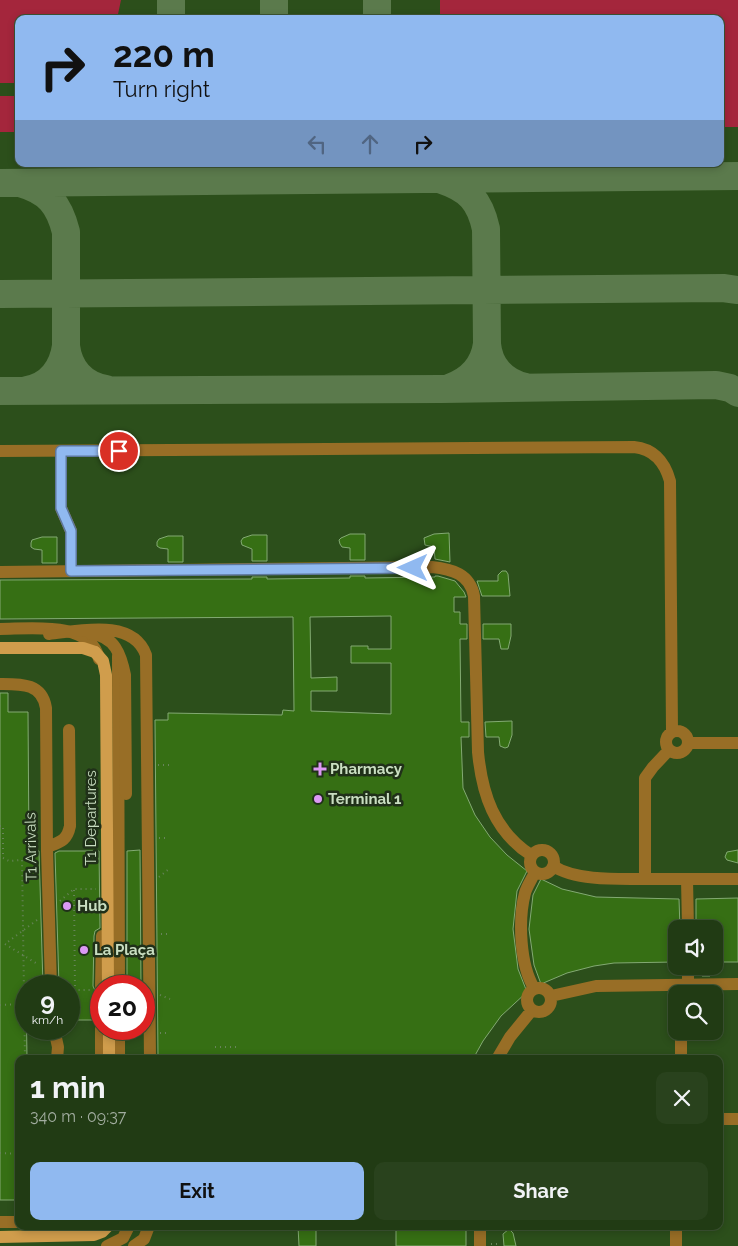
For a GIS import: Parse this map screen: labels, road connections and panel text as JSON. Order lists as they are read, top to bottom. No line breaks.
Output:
{"streets":{"main road":["T1 Departures"],"lane":["T1 Arrivals"]},"places":{"health":["Pharmacy"],"other":["Terminal 1","Hub","La Plaça"]},"page":{"turn":["220 m","Turn right"],"speed":"9 km/h","limit":"20","heading":["1 min","340 m · 09:37"],"buttons":["Exit","Share"]}}
